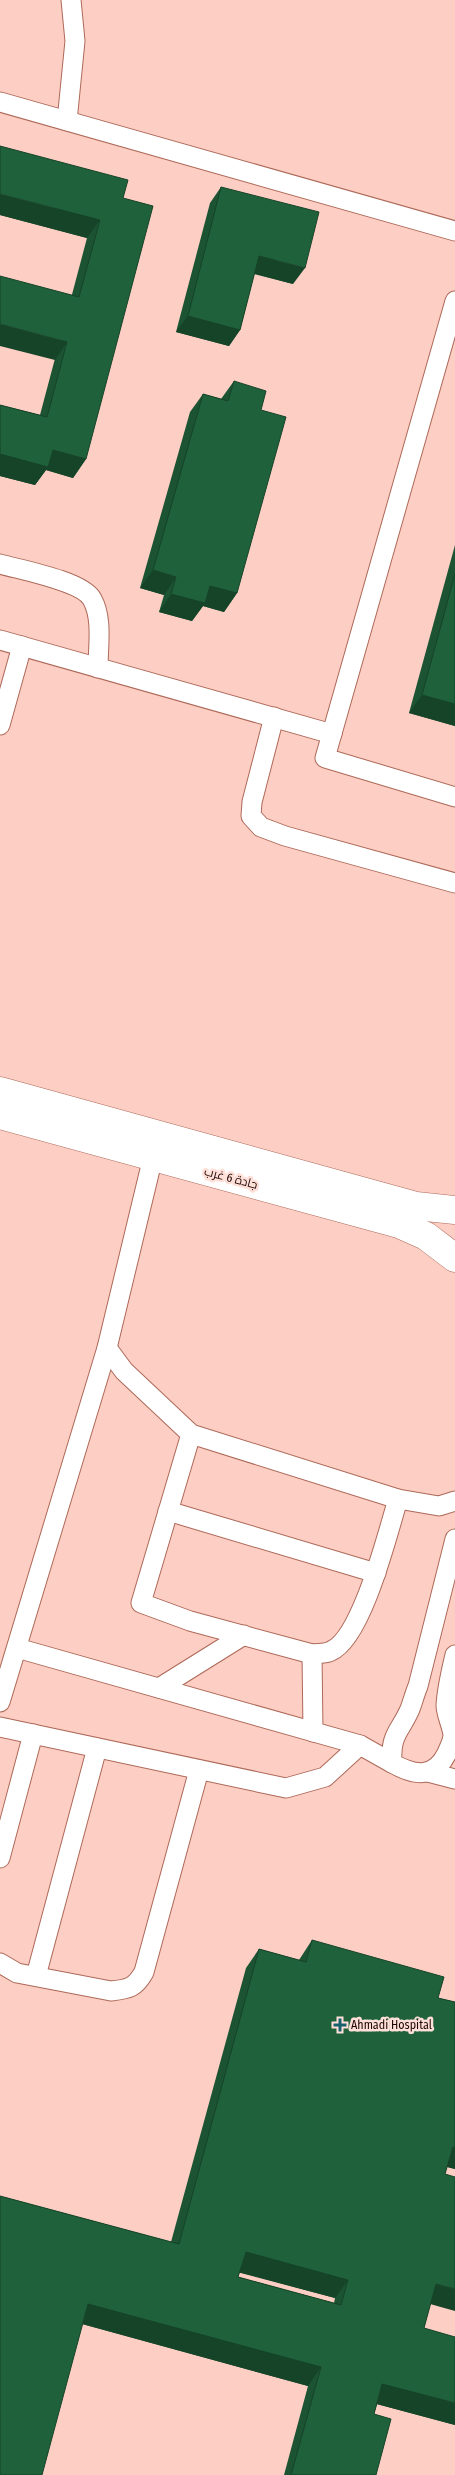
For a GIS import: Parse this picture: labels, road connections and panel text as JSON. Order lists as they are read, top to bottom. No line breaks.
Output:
{"streets":{"main road":["جادة 6 غرب"]},"places":{"health":["Ahmadi Hospital"]}}
